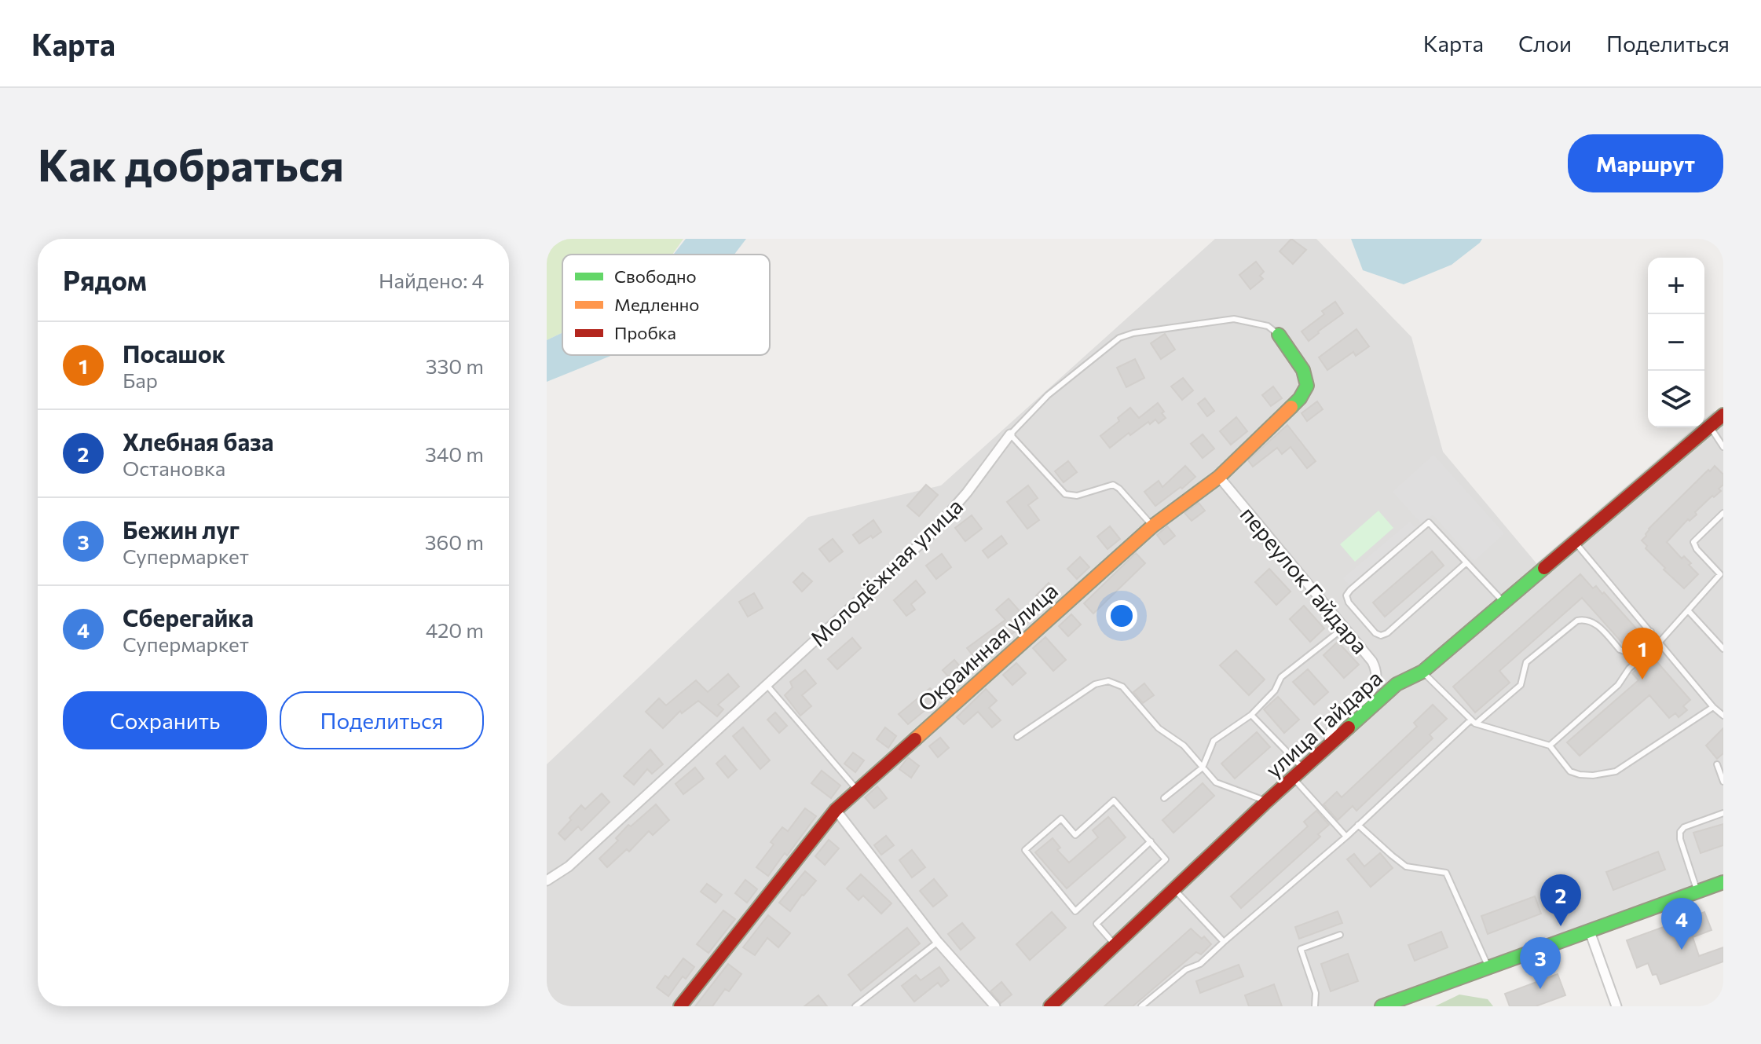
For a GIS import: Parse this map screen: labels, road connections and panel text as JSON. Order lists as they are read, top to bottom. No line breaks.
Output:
{"streets":{"street":["Молодёжная улица","переулок Гайдара","Окраинная улица","улица Гайдара"]},"crossings":[["Молодёжная улица","Окраинная улица"],["переулок Гайдара","Окраинная улица"],["переулок Гайдара","улица Гайдара"]],"legend":["Свободно","Медленно","Пробка"],"page":{"header":"Карта","nav":["Карта","Слои","Поделиться"],"buttons":["Маршрут",["Сохранить","Поделиться"]],"title":"Как добраться","heading":["Рядом","Найдено: 4"],"map_buttons":["+","−"],"list":[{"mark":"1","name":"Посашок","note":"Бар","value":"330 m"},{"mark":"2","name":"Хлебная база","note":"Остановка","value":"340 m"},{"mark":"3","name":"Бежин луг","note":"Супермаркет","value":"360 m"},{"mark":"4","name":"Сберегайка","note":"Супермаркет","value":"420 m"}],"pins":["1","2","4","3"]}}
